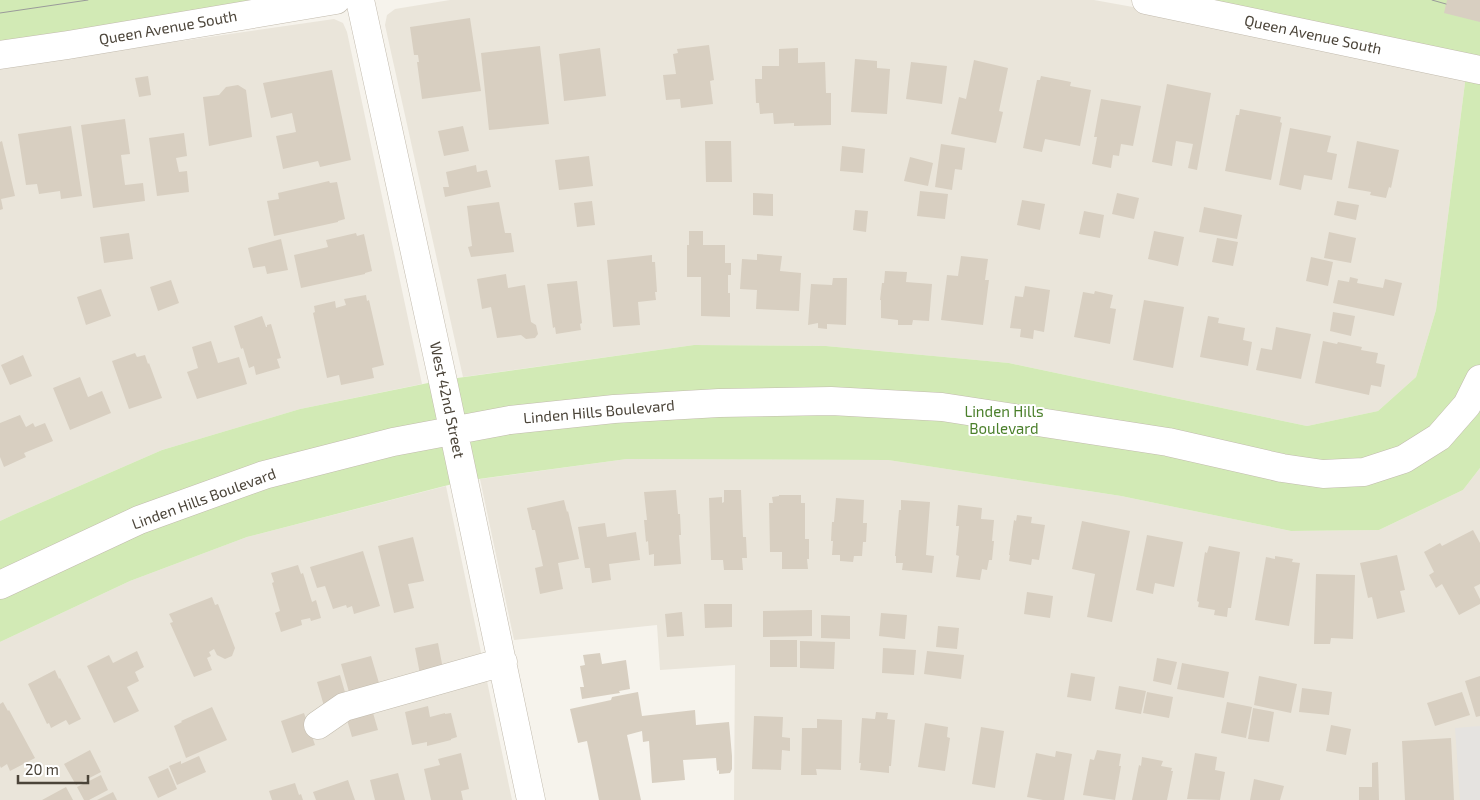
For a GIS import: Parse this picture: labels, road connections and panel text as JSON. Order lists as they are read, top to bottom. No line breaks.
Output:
{"streets":{"street":["Queen Avenue South","West 42nd Street","Linden Hills Boulevard"]},"crossings":[["West 42nd Street","Linden Hills Boulevard"]],"parks":["Linden Hills Boulevard"],"scale_bar":"20 m"}
